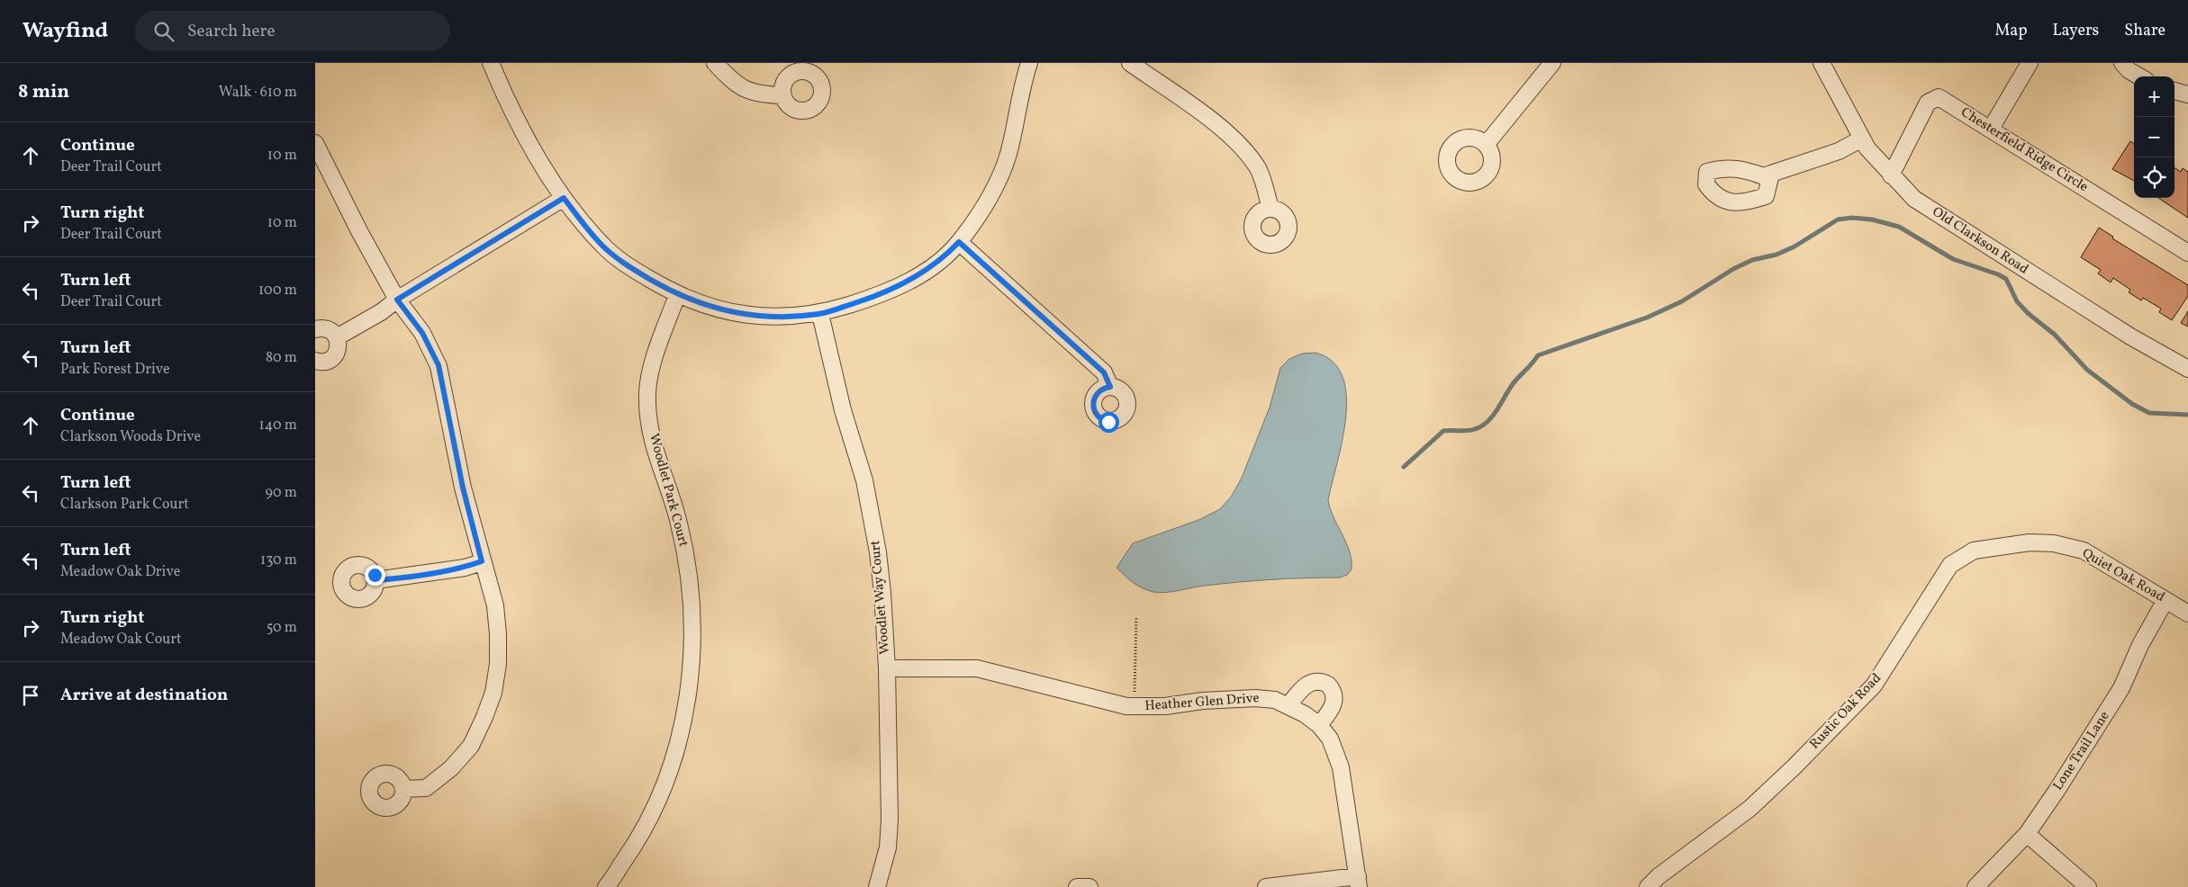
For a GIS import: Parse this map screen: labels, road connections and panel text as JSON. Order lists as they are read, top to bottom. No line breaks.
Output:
{"streets":{"street":["Chesterfield Ridge Circle","Old Clarkson Road","Woodlet Park Court","Quiet Oak Road","Woodlet Way Court","Heather Glen Drive","Rustic Oak Road","Lone Trail Lane"]},"crossings":[["Chesterfield Ridge Circle","Old Clarkson Road"],["Quiet Oak Road","Rustic Oak Road"],["Quiet Oak Road","Lone Trail Lane"],["Woodlet Way Court","Heather Glen Drive"]],"page":{"header":"Wayfind","search":"Search here","nav":["Map","Layers","Share"],"heading":["8 min","Walk · 610 m"],"map_buttons":["+","−"],"list":[["Continue","Deer Trail Court","10 m"],["Turn right","Deer Trail Court","10 m"],["Turn left","Deer Trail Court","100 m"],["Turn left","Park Forest Drive","80 m"],["Continue","Clarkson Woods Drive","140 m"],["Turn left","Clarkson Park Court","90 m"],["Turn left","Meadow Oak Drive","130 m"],["Turn right","Meadow Oak Court","50 m"],"Arrive at destination"]}}
